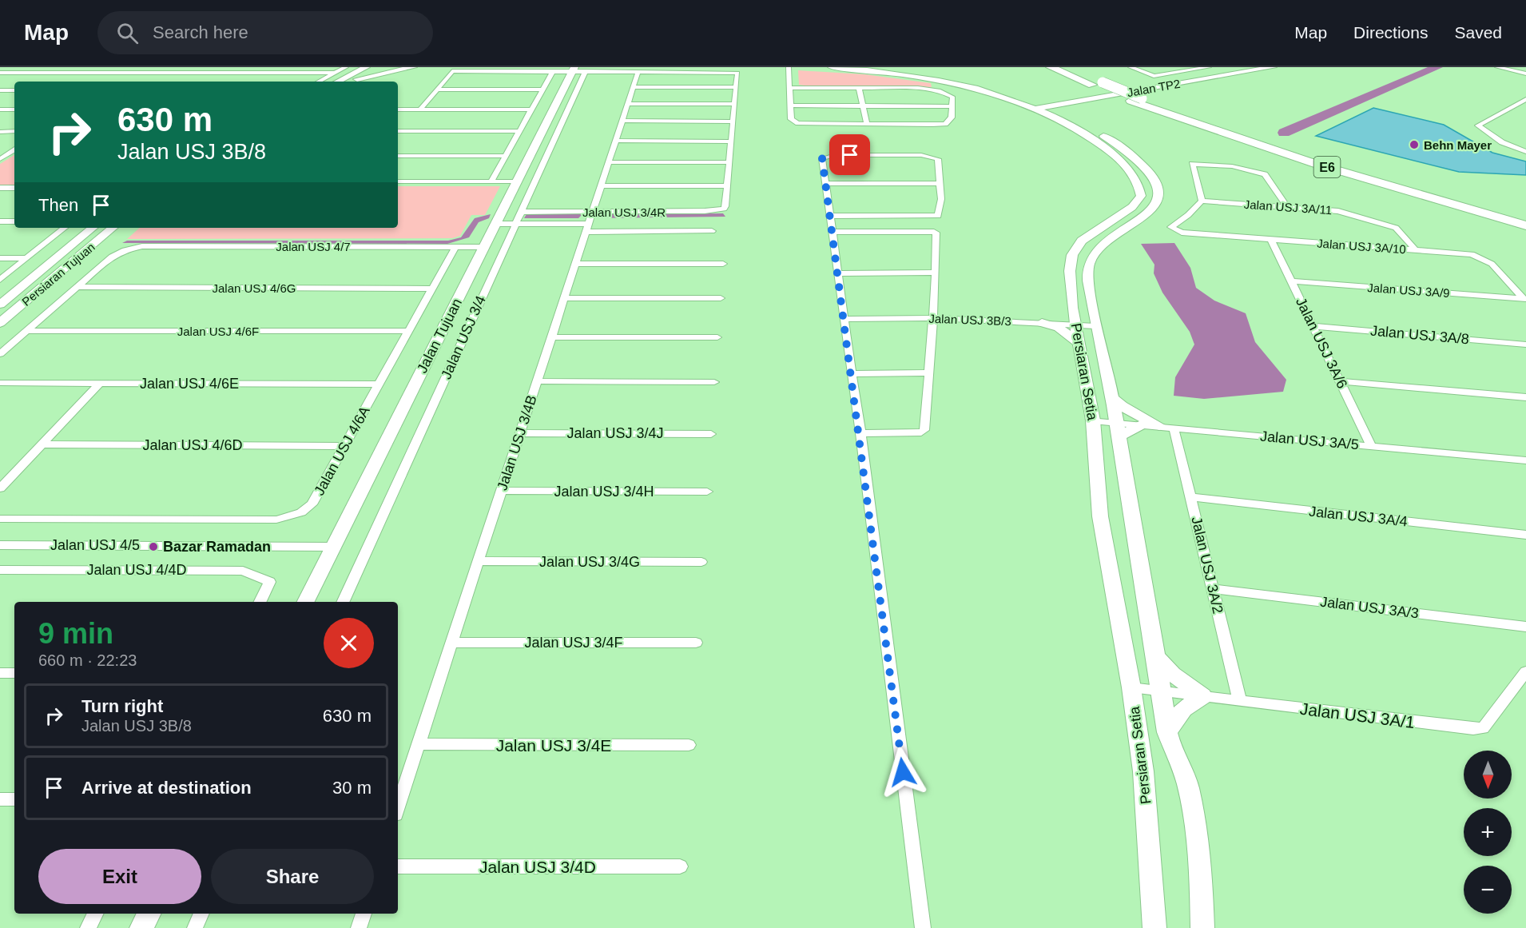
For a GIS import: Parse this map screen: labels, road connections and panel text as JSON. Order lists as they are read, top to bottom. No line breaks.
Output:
{"streets":{"highway":["E6"],"main road":["Jalan TP2","Persiaran Tujuan","Jalan Tujuan","Persiaran Setia"],"street":["Jalan USJ 3A/11","Jalan USJ 3/4R","Jalan USJ 4/7","Jalan USJ 3A/10","Jalan USJ 4/6G","Jalan USJ 3A/9","Jalan USJ 3B/3","Jalan USJ 4/6F","Jalan USJ 3A/8","Jalan USJ 3/4","Jalan USJ 3A/6","Jalan USJ 4/6E","Jalan USJ 3/4J","Jalan USJ 3A/5","Jalan USJ 3/4B","Jalan USJ 4/6D","Jalan USJ 4/6A","Jalan USJ 3/4H","Jalan USJ 3A/4","Jalan USJ 4/5","Jalan USJ 3/4G","Jalan USJ 3A/2","Jalan USJ 4/4D","Jalan USJ 3A/3","Jalan USJ 3/4F","Jalan USJ 3A/1","Jalan USJ 3/4E","Jalan USJ 3/4D"]},"crossings":[["Jalan USJ 3A/11","Jalan USJ 3A/10"],["Jalan USJ 3/4R","Jalan USJ 3/4"],["Jalan USJ 3/4R","Jalan USJ 3/4B"],["Jalan USJ 4/7","Jalan USJ 4/6G"],["Jalan USJ 4/7","Jalan USJ 4/6F"],["Jalan USJ 4/7","Jalan Tujuan"],["Jalan USJ 4/7","Jalan USJ 4/6A"],["Jalan USJ 3A/10","Jalan USJ 3A/9"],["Jalan USJ 3A/10","Jalan USJ 3A/6"],["Jalan USJ 4/6G","Jalan USJ 4/6A"],["Jalan USJ 3A/9","Jalan USJ 3A/6"],["Jalan USJ 3B/3","Persiaran Setia"],["Jalan USJ 4/6F","Jalan USJ 4/6A"],["Jalan USJ 3A/8","Jalan USJ 3A/6"],["Jalan Tujuan","Jalan USJ 4/5"],["Jalan USJ 3A/6","Jalan USJ 3A/5"],["Persiaran Setia","Jalan USJ 3A/1"],["Jalan USJ 4/6E","Jalan USJ 4/6A"],["Jalan USJ 3/4J","Jalan USJ 3/4B"],["Jalan USJ 3A/5","Jalan USJ 3A/2"],["Jalan USJ 3/4B","Jalan USJ 3/4H"],["Jalan USJ 3/4B","Jalan USJ 3/4G"],["Jalan USJ 3/4B","Jalan USJ 3/4F"],["Jalan USJ 3/4B","Jalan USJ 3/4E"],["Jalan USJ 4/6D","Jalan USJ 4/6A"],["Jalan USJ 3A/4","Jalan USJ 3A/2"],["Jalan USJ 3A/2","Jalan USJ 3A/3"],["Jalan USJ 3A/2","Jalan USJ 3A/1"]],"places":["Behn Mayer","Bazar Ramadan"],"north":"bottom","page":{"header":"Map","search":"Search here","nav":["Map","Directions","Saved"],"turn":["630 m","Jalan USJ 3B/8"],"then":"Then","heading":["9 min","660 m · 22:23"],"list":[{"name":"Turn right","note":"Jalan USJ 3B/8","value":"630 m"},{"name":"Arrive at destination","value":"30 m"}],"map_buttons":["+","−"],"buttons":["Exit","Share"]}}
